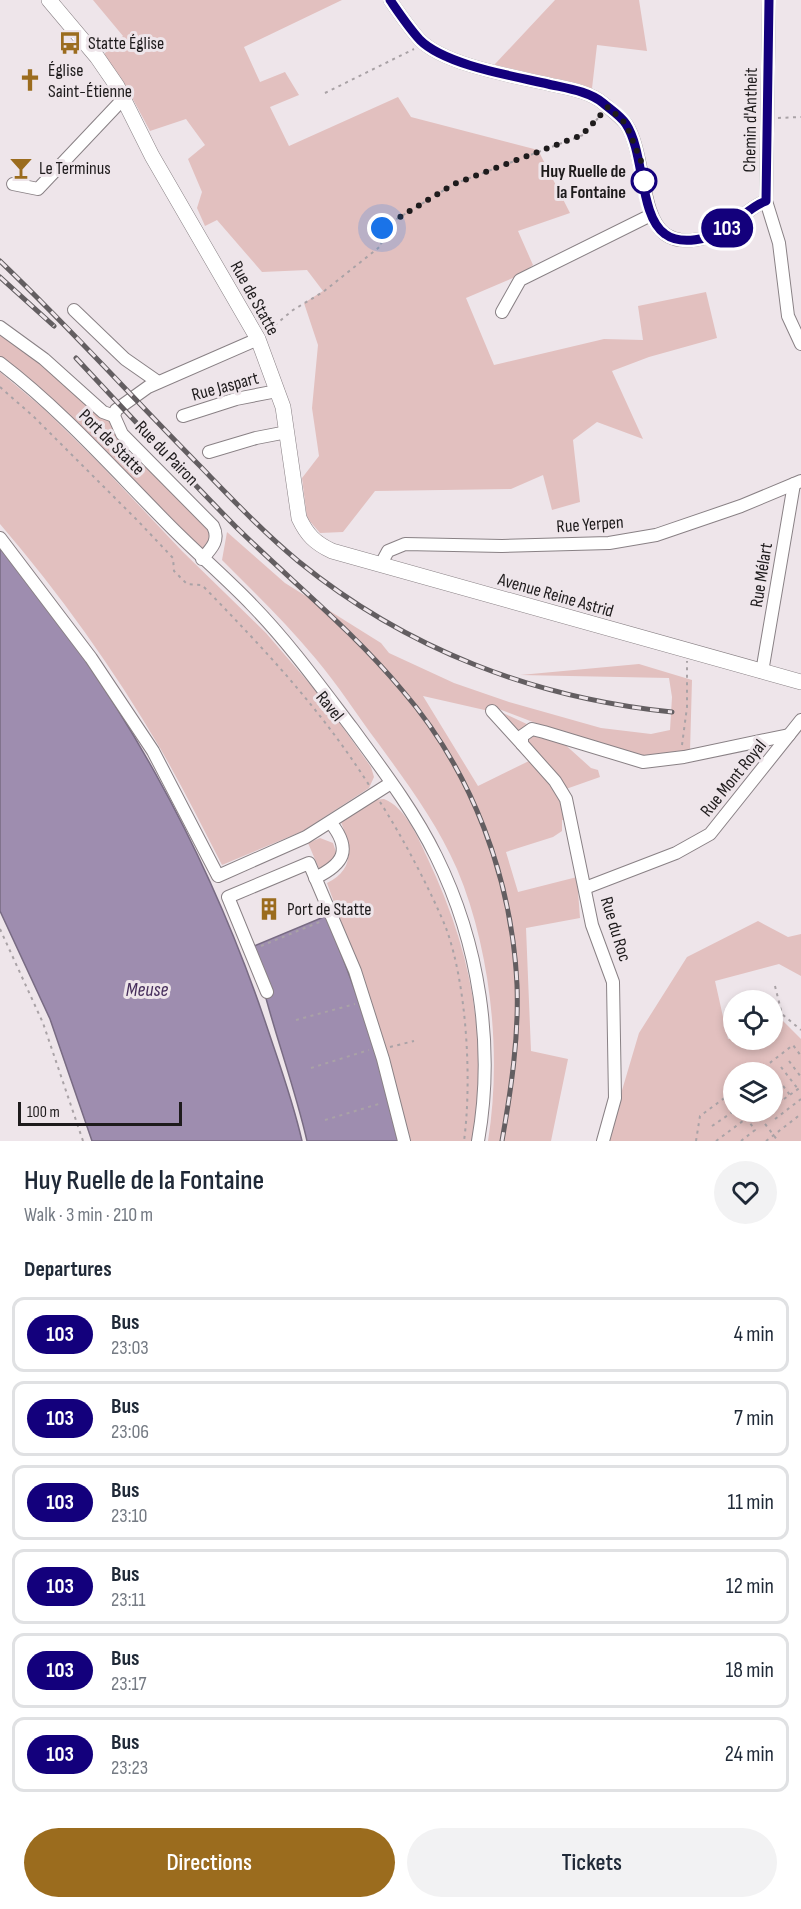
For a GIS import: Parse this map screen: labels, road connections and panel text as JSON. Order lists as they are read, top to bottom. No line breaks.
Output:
{"streets":{"main road":["Rue de Statte","Avenue Reine Astrid"],"street":["Chemin d'Antheit","Rue Jaspart","Port de Statte","Rue du Pairon","Rue Yerpen","Rue Mélart","Rue Mont Royal","Rue du Roc"],"path":["Ravel"]},"crossings":[["Rue de Statte","Rue Jaspart"],["Rue de Statte","Rue du Pairon"],["Rue de Statte","Avenue Reine Astrid"],["Port de Statte","Rue du Pairon"],["Rue Yerpen","Rue Mélart"],["Rue Yerpen","Avenue Reine Astrid"],["Rue Mélart","Avenue Reine Astrid"],["Rue Mont Royal","Rue du Roc"]],"water":["Meuse"],"places":{"bus stop":["Statte Église"],"church":["Église Saint-Étienne"],"bar":["Le Terminus"],"other":["Huy Ruelle de la Fontaine"],"building":["Port de Statte"]},"lines":["bus line 103"],"scale_bar":"100 m","page":{"on_map":"103","scale":"100 m","heading":[["Huy Ruelle de la Fontaine","Walk · 3 min · 210 m"],"Departures"],"list":[{"mark":"103","name":"Bus","note":"23:03","value":"4 min"},{"mark":"103","name":"Bus","note":"23:06","value":"7 min"},{"mark":"103","name":"Bus","note":"23:10","value":"11 min"},{"mark":"103","name":"Bus","note":"23:11","value":"12 min"},{"mark":"103","name":"Bus","note":"23:17","value":"18 min"},{"mark":"103","name":"Bus","note":"23:23","value":"24 min"}],"buttons":["Directions","Tickets"]}}
